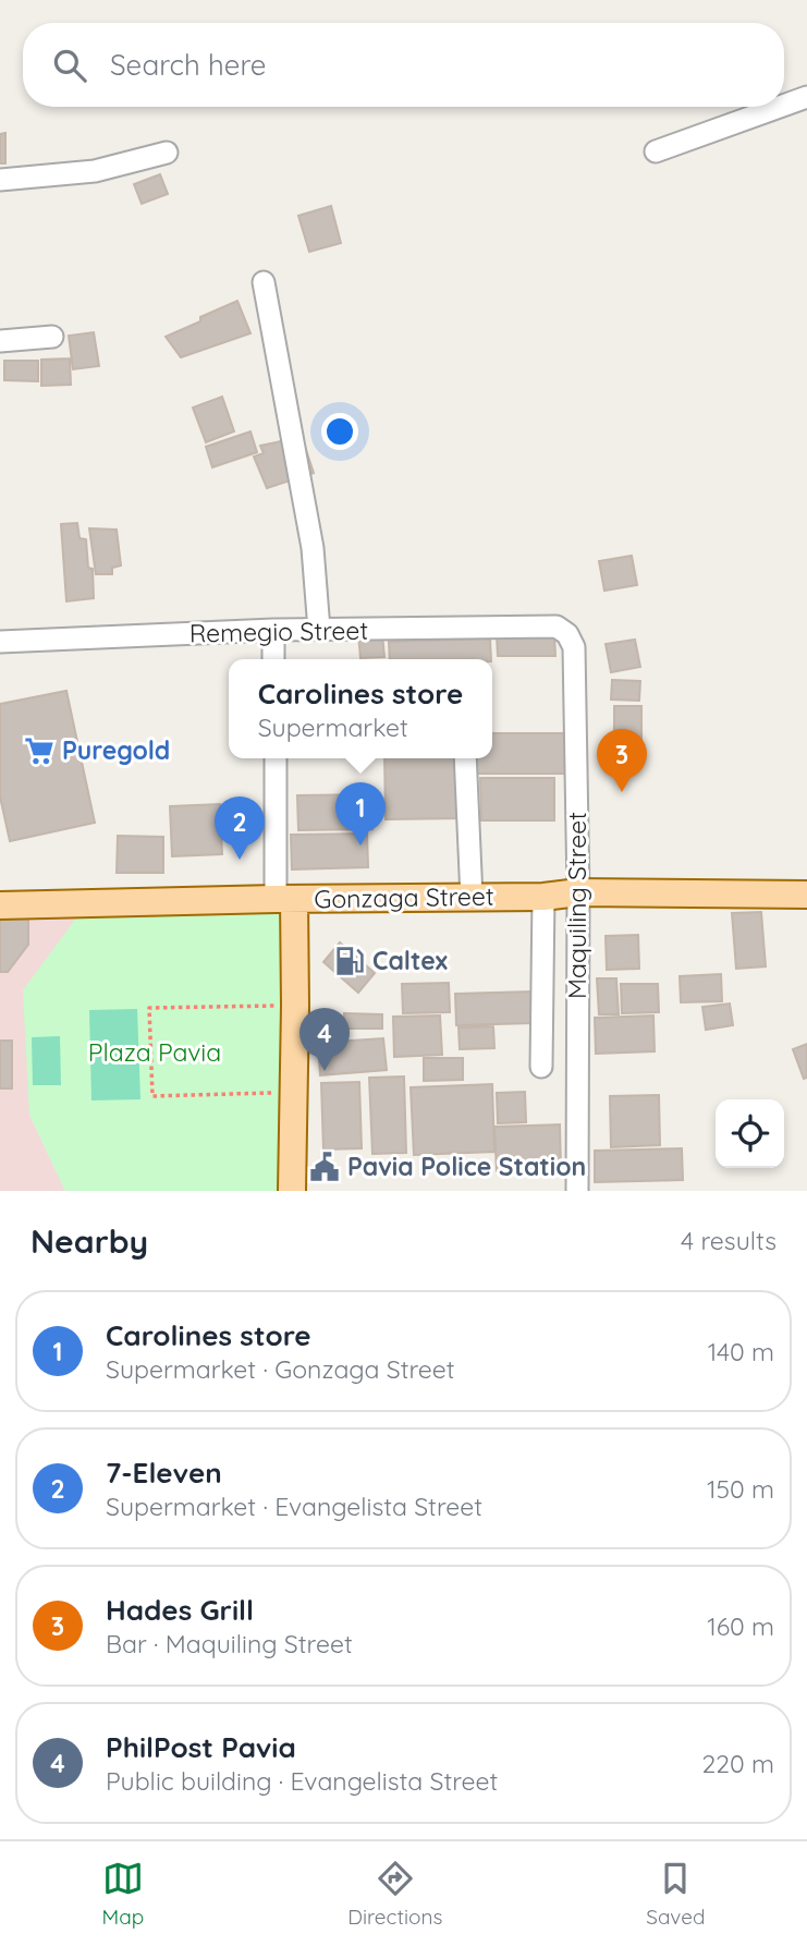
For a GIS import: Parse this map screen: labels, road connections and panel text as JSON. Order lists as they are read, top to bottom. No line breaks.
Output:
{"streets":{"main road":["Gonzaga Street"],"street":["Remegio Street","Maquiling Street"]},"crossings":[["Remegio Street","Maquiling Street"],["Gonzaga Street","Maquiling Street"]],"parks":["Plaza Pavia"],"places":{"supermarket":["Puregold"],"fuel station":["Caltex"],"public building":["Pavia Police Station"]},"page":{"search":"Search here","popup":["Carolines store","Supermarket"],"pins":["3","1","2","4"],"heading":["Nearby","4 results"],"list":[{"mark":"1","name":"Carolines store","note":"Supermarket · Gonzaga Street","value":"140 m"},{"mark":"2","name":"7-Eleven","note":"Supermarket · Evangelista Street","value":"150 m"},{"mark":"3","name":"Hades Grill","note":"Bar · Maquiling Street","value":"160 m"},{"mark":"4","name":"PhilPost Pavia","note":"Public building · Evangelista Street","value":"220 m"}],"nav":["Map","Directions","Saved"]}}
